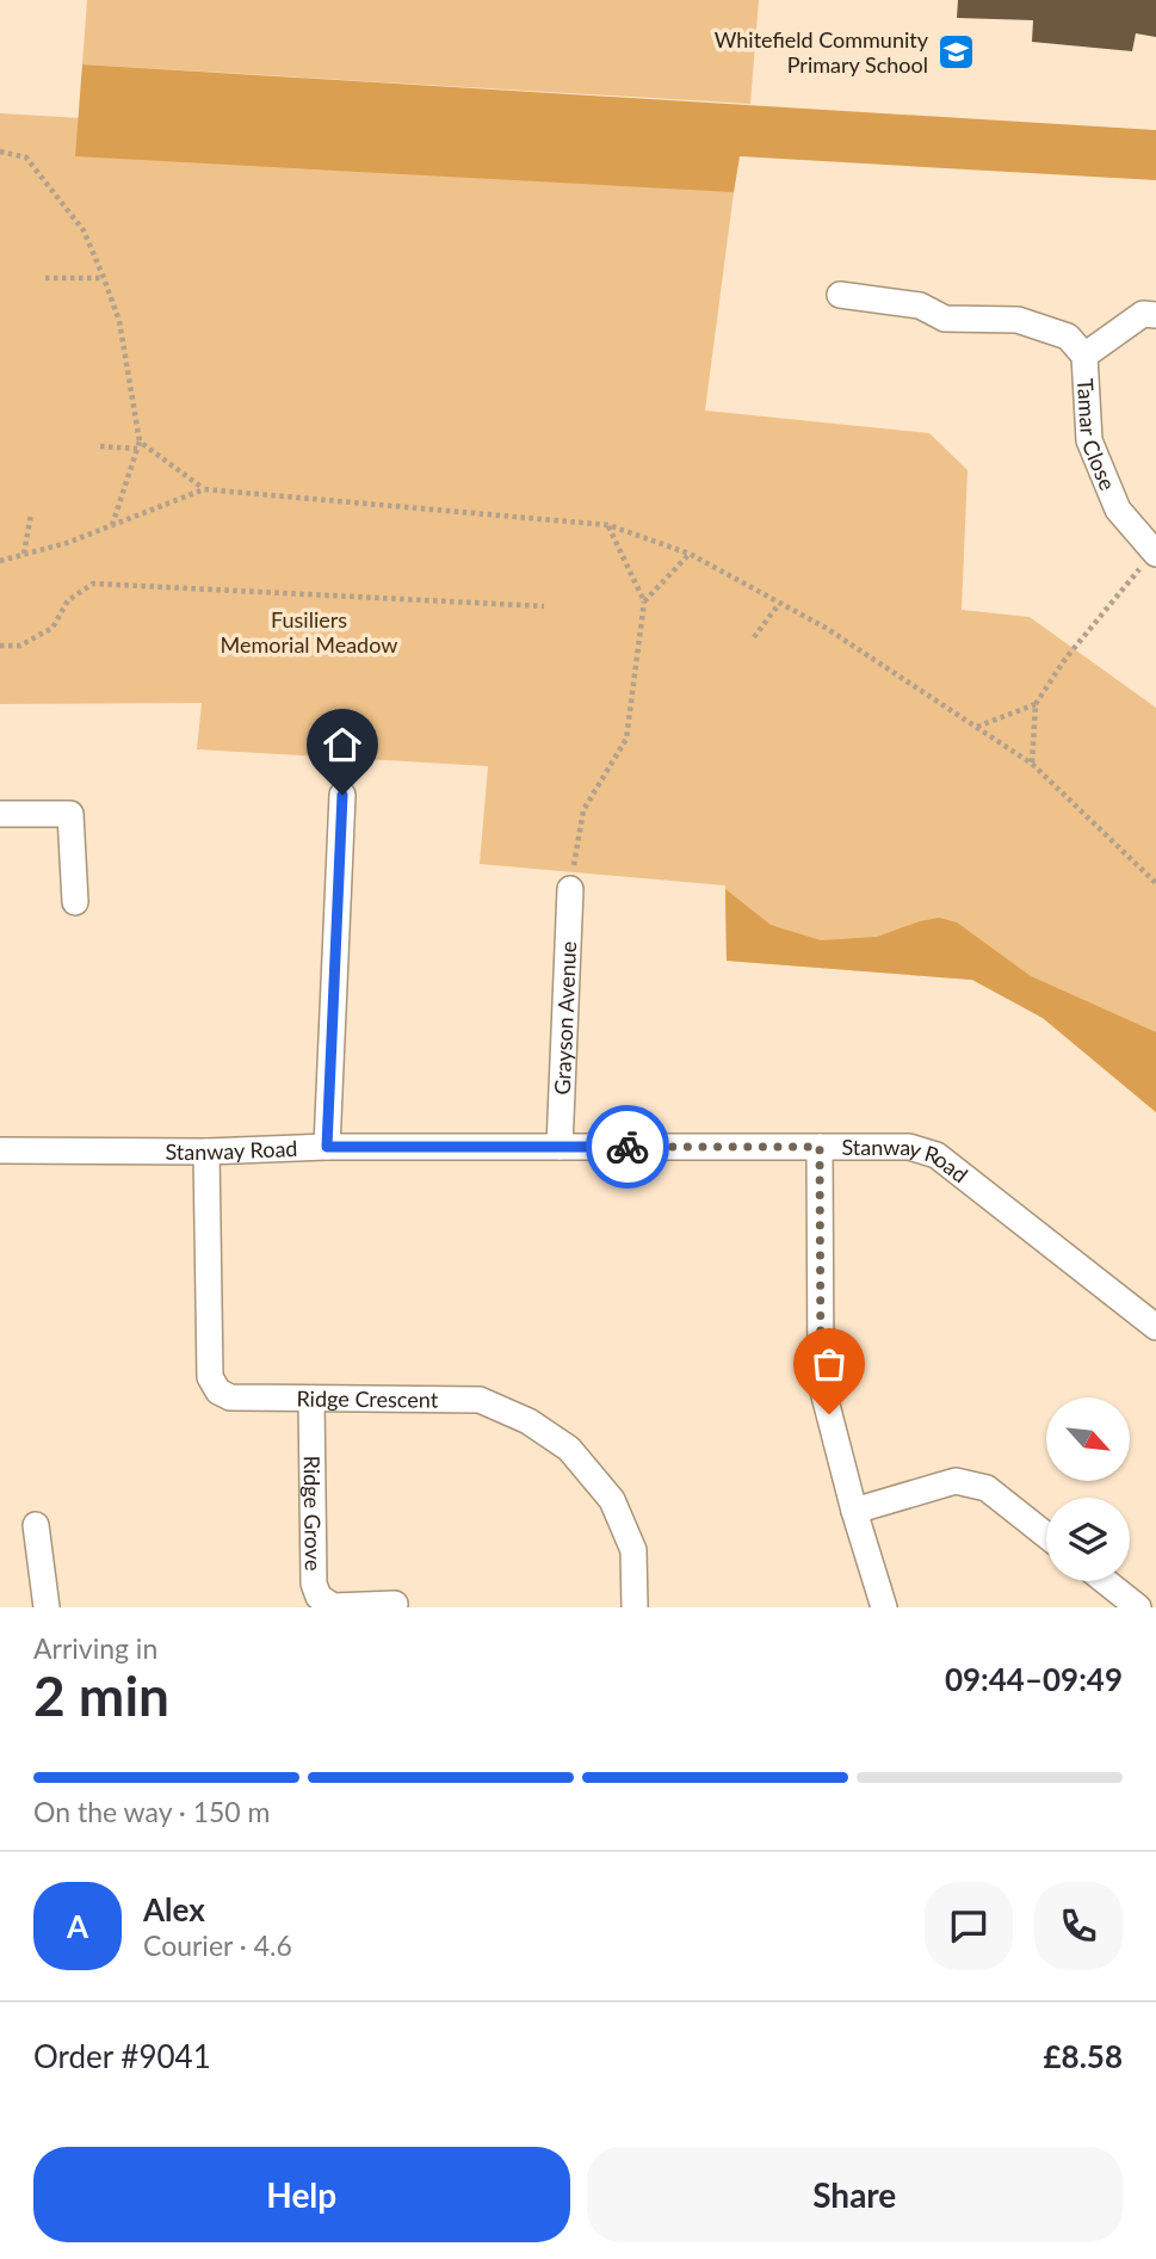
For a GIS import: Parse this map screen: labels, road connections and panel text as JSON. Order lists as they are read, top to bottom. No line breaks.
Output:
{"streets":{"street":["Tamar Close","Grayson Avenue","Stanway Road","Ridge Crescent","Ridge Grove"]},"crossings":[["Grayson Avenue","Stanway Road"],["Stanway Road","Ridge Crescent"],["Ridge Crescent","Ridge Grove"]],"parks":["Fusiliers Memorial Meadow"],"places":{"school or university":["Whitefield Community Primary School"]},"north":"bottom right","page":{"heading":["2 min","Arriving in","09:44–09:49"],"panel":["Alex","Courier · 4.6","Order #9041","£8.58"],"bar":"On the way · 150 m","round":"A","buttons":["Help","Share"]}}
